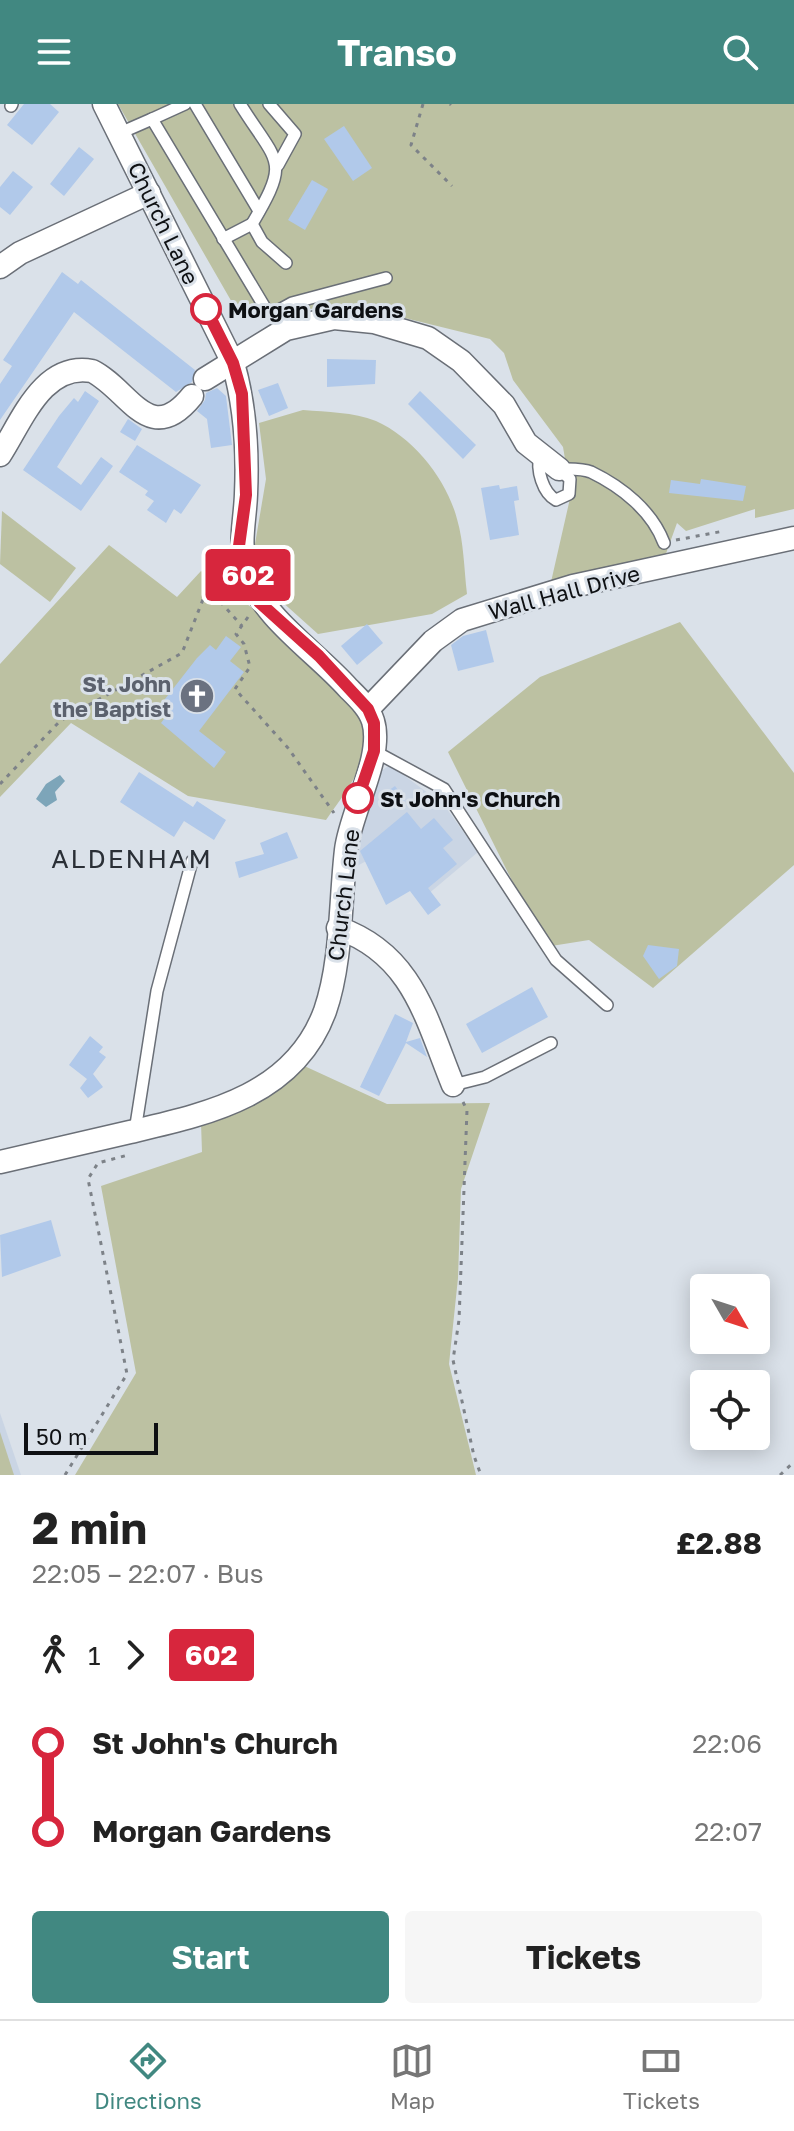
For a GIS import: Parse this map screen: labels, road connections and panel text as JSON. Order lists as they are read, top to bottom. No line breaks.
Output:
{"streets":{"street":["Church Lane","Wall Hall Drive"]},"crossings":[["Church Lane","Wall Hall Drive"]],"districts":["ALDENHAM"],"places":{"other":["Morgan Gardens","St John's Church"],"church":["St. John the Baptist"]},"lines":["bus line 602"],"scale_bar":"50 m","north":"bottom right","page":{"header":"Transo","on_map":"602","scale":"50 m","heading":["2 min","22:05 – 22:07 · Bus","£2.88"],"legs":["1","602"],"list":[{"name":"St John's Church","value":"22:06"},{"name":"Morgan Gardens","value":"22:07"}],"buttons":["Start","Tickets"],"tabs":["Directions","Map","Tickets"]}}
